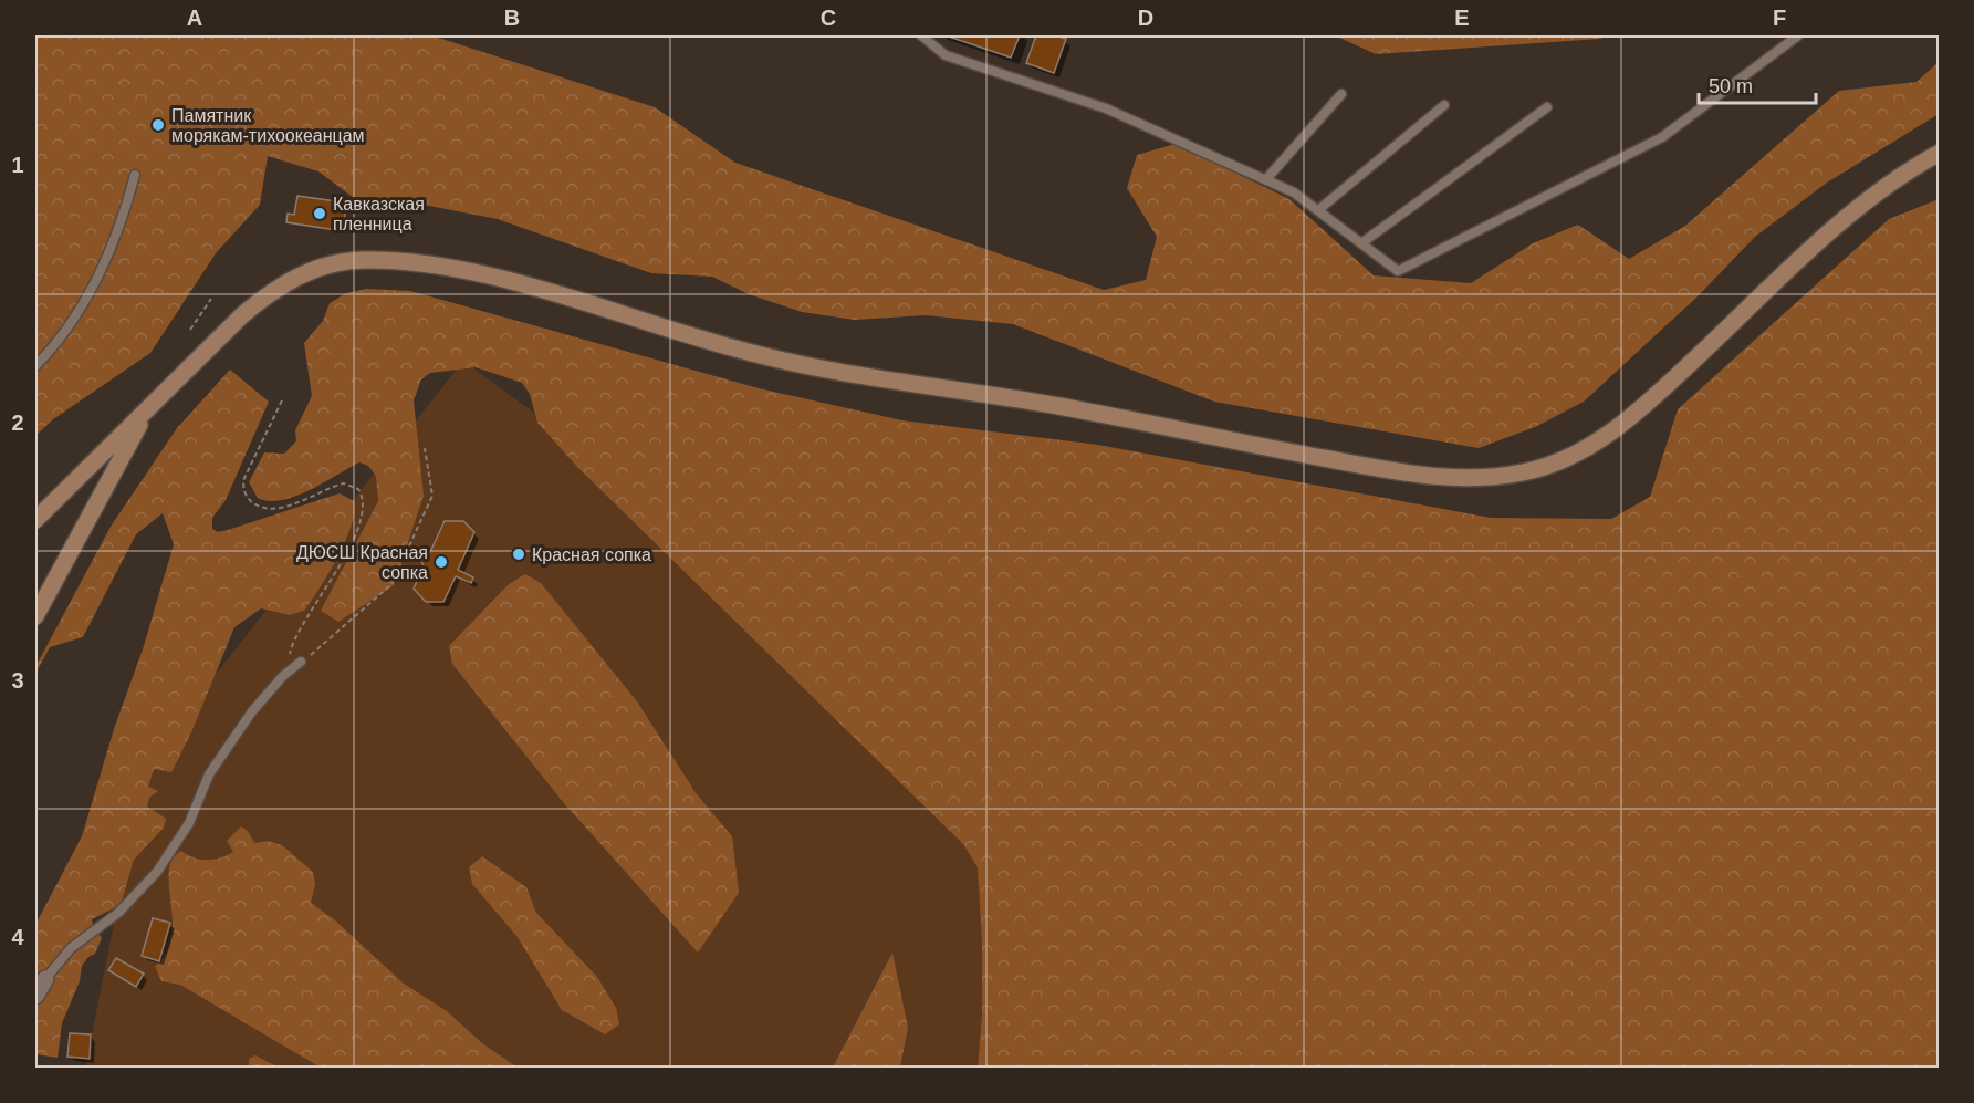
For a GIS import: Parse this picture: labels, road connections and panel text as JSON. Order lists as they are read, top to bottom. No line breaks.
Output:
{"places":["Памятник морякам-тихоокеанцам","Кавказская пленница","Красная сопка","ДЮСШ Красная сопка"],"scale_bar":"50 m","grid":{"columns":["A","B","C","D","E","F"],"rows":["1","2","3","4"]}}
